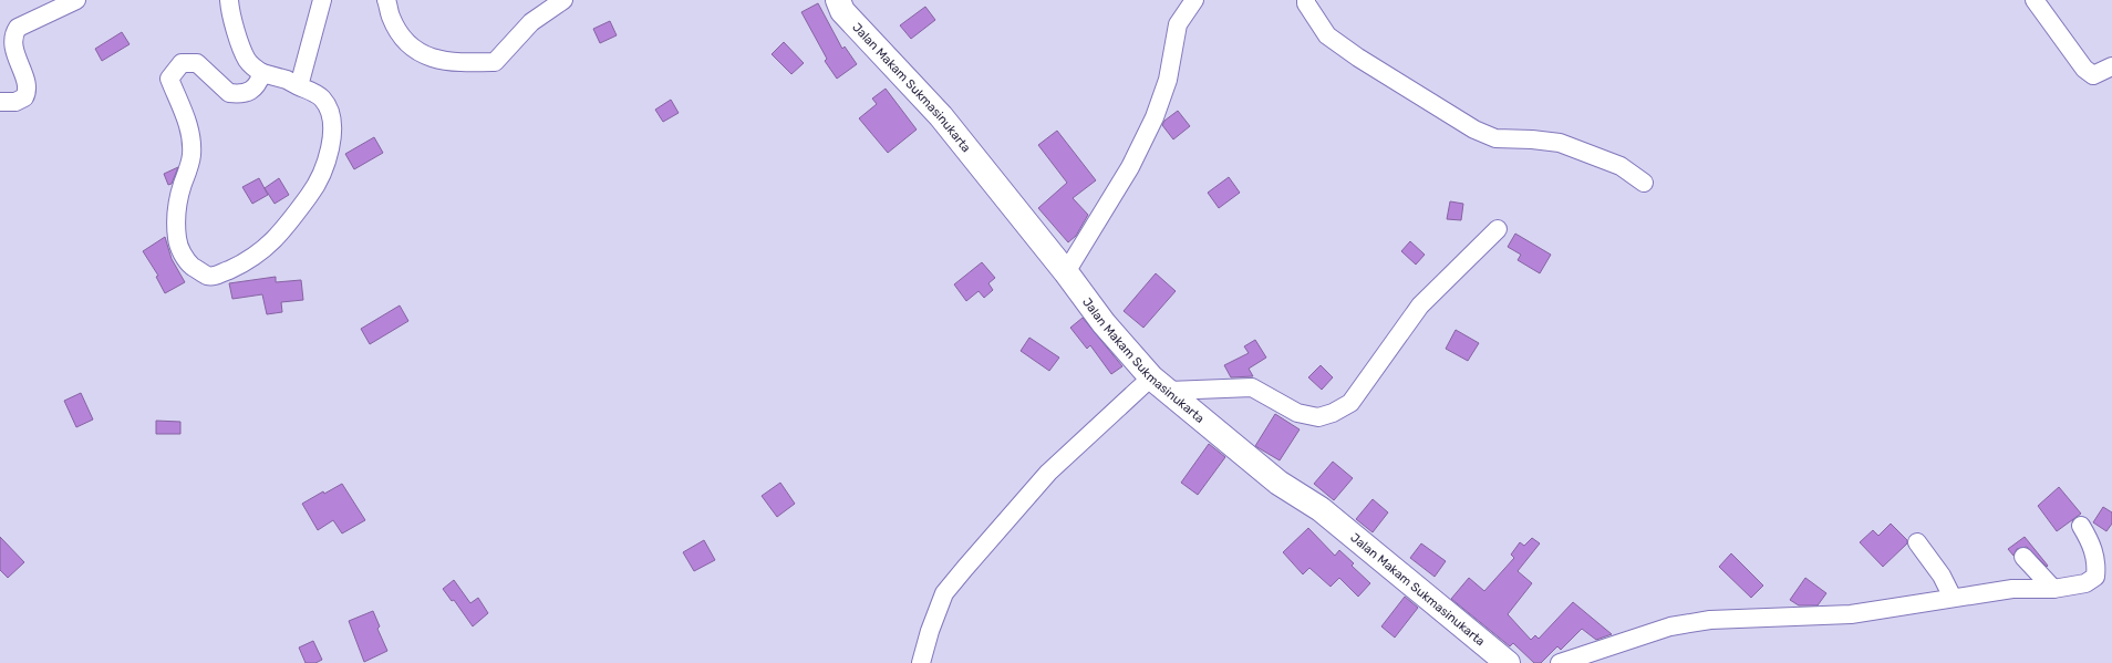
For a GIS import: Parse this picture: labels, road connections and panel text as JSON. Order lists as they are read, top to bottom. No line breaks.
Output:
{"streets":{"street":["Jalan Makam Sukmasinukarta"]}}
